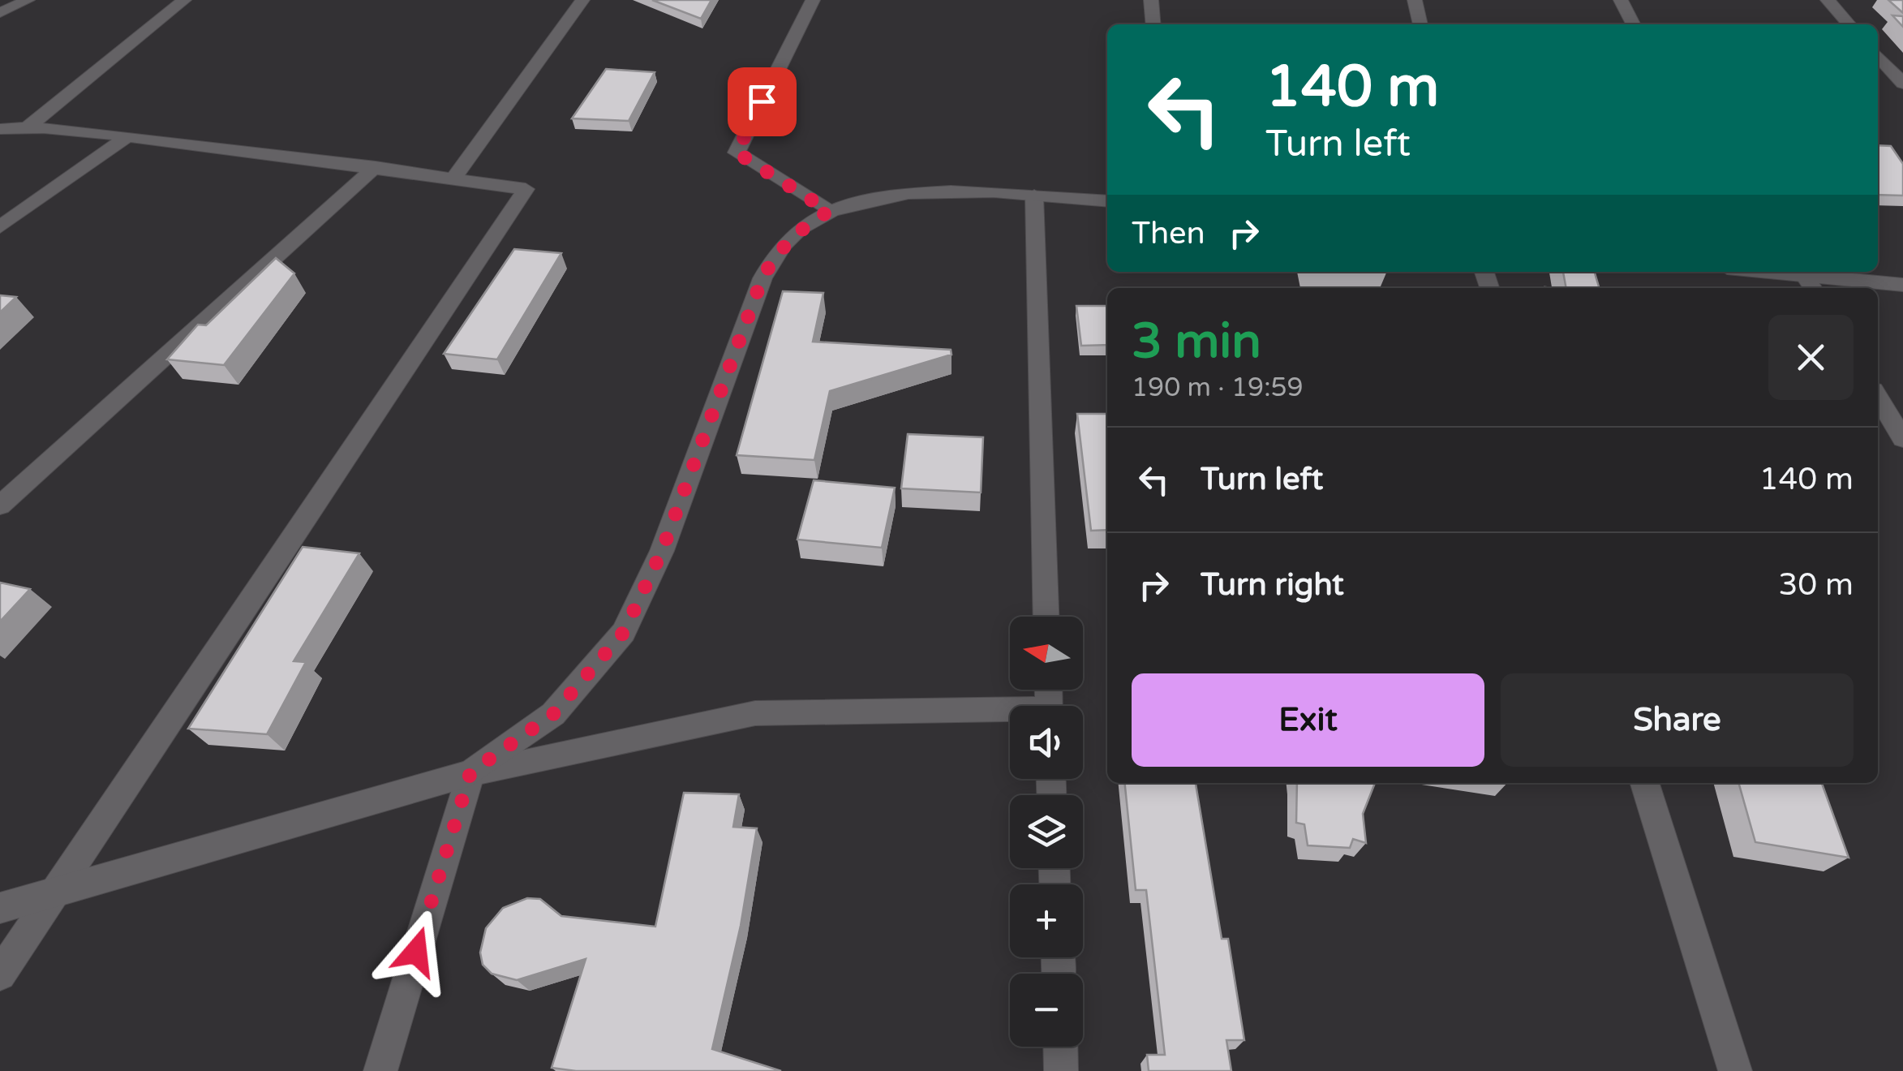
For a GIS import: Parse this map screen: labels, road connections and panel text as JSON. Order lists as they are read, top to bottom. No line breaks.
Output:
{"north":"left","page":{"turn":["140 m","Turn left"],"then":"Then","heading":["3 min","190 m · 19:59"],"list":[{"name":"Turn left","value":"140 m"},{"name":"Turn right","value":"30 m"}],"map_buttons":["+","−"],"buttons":["Exit","Share"]}}
